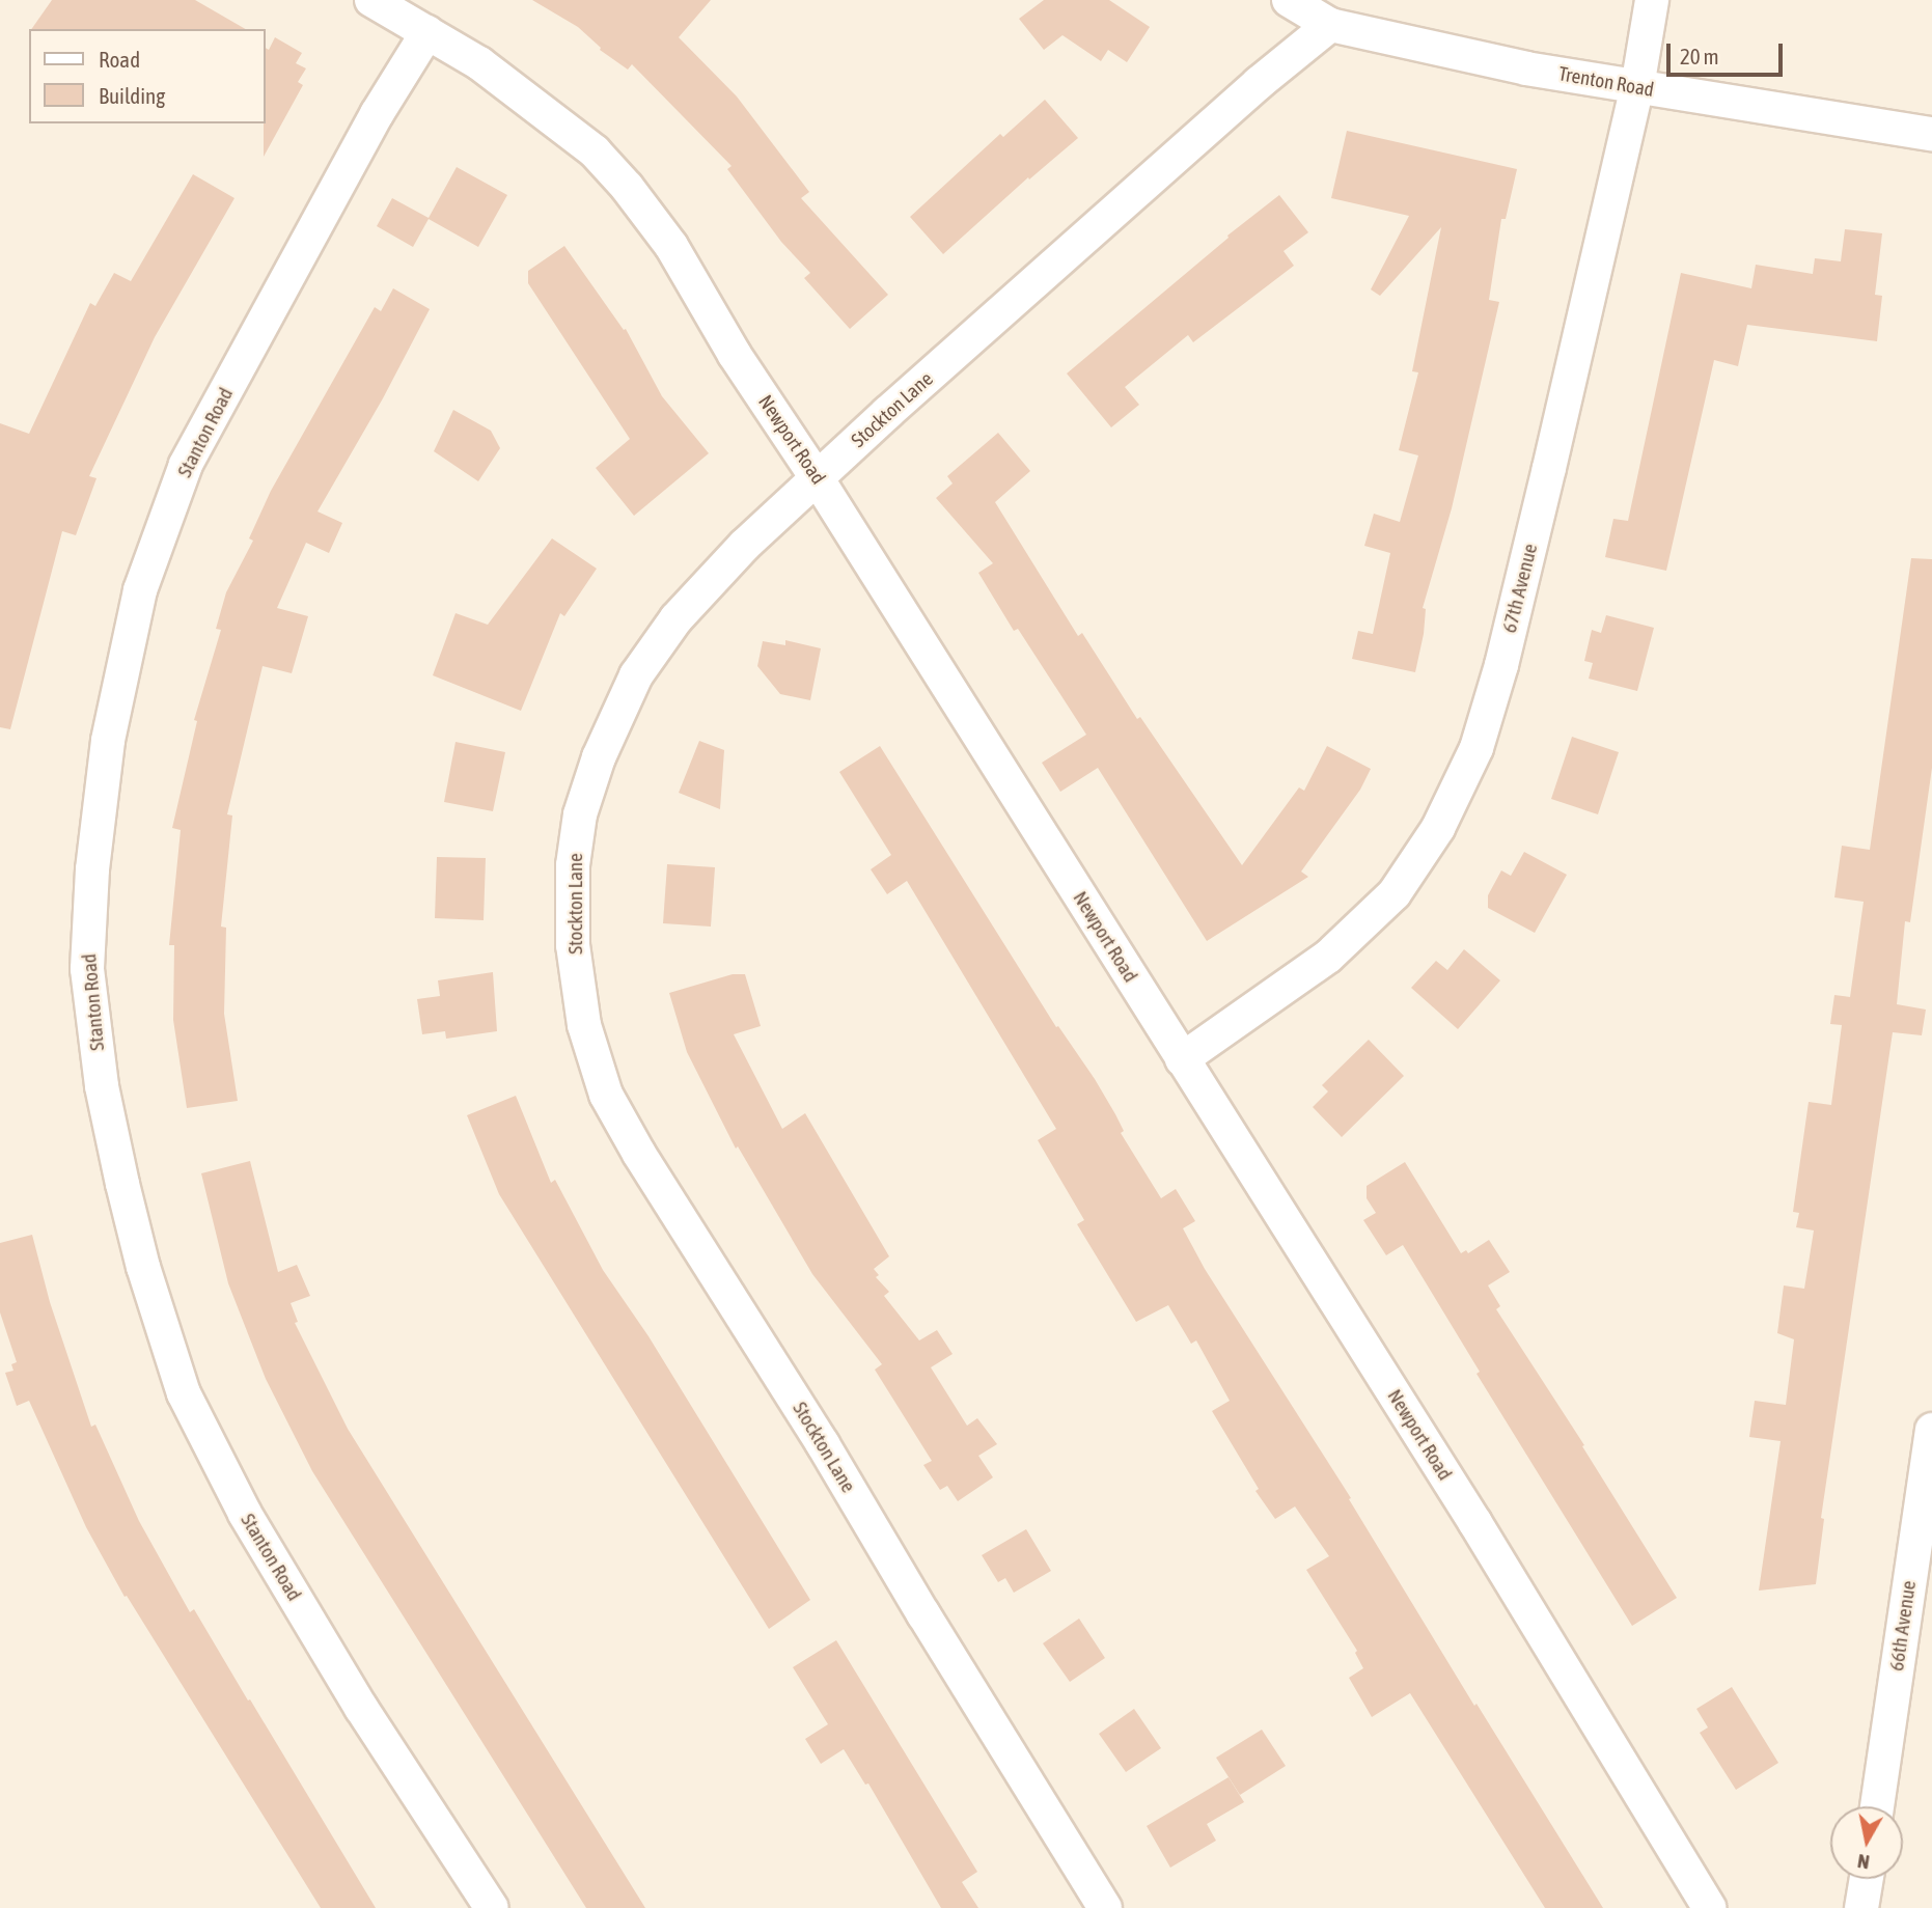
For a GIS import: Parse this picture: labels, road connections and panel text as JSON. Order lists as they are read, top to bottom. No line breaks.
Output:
{"streets":{"street":["Trenton Road","Stockton Lane","Stanton Road","Newport Road","67th Avenue","66th Avenue"]},"crossings":[["Trenton Road","Stockton Lane"],["Trenton Road","67th Avenue"],["Stockton Lane","Newport Road"],["Stanton Road","Newport Road"],["Newport Road","67th Avenue"]],"legend":["Road","Building"],"scale_bar":"20 m","north":"bottom"}
